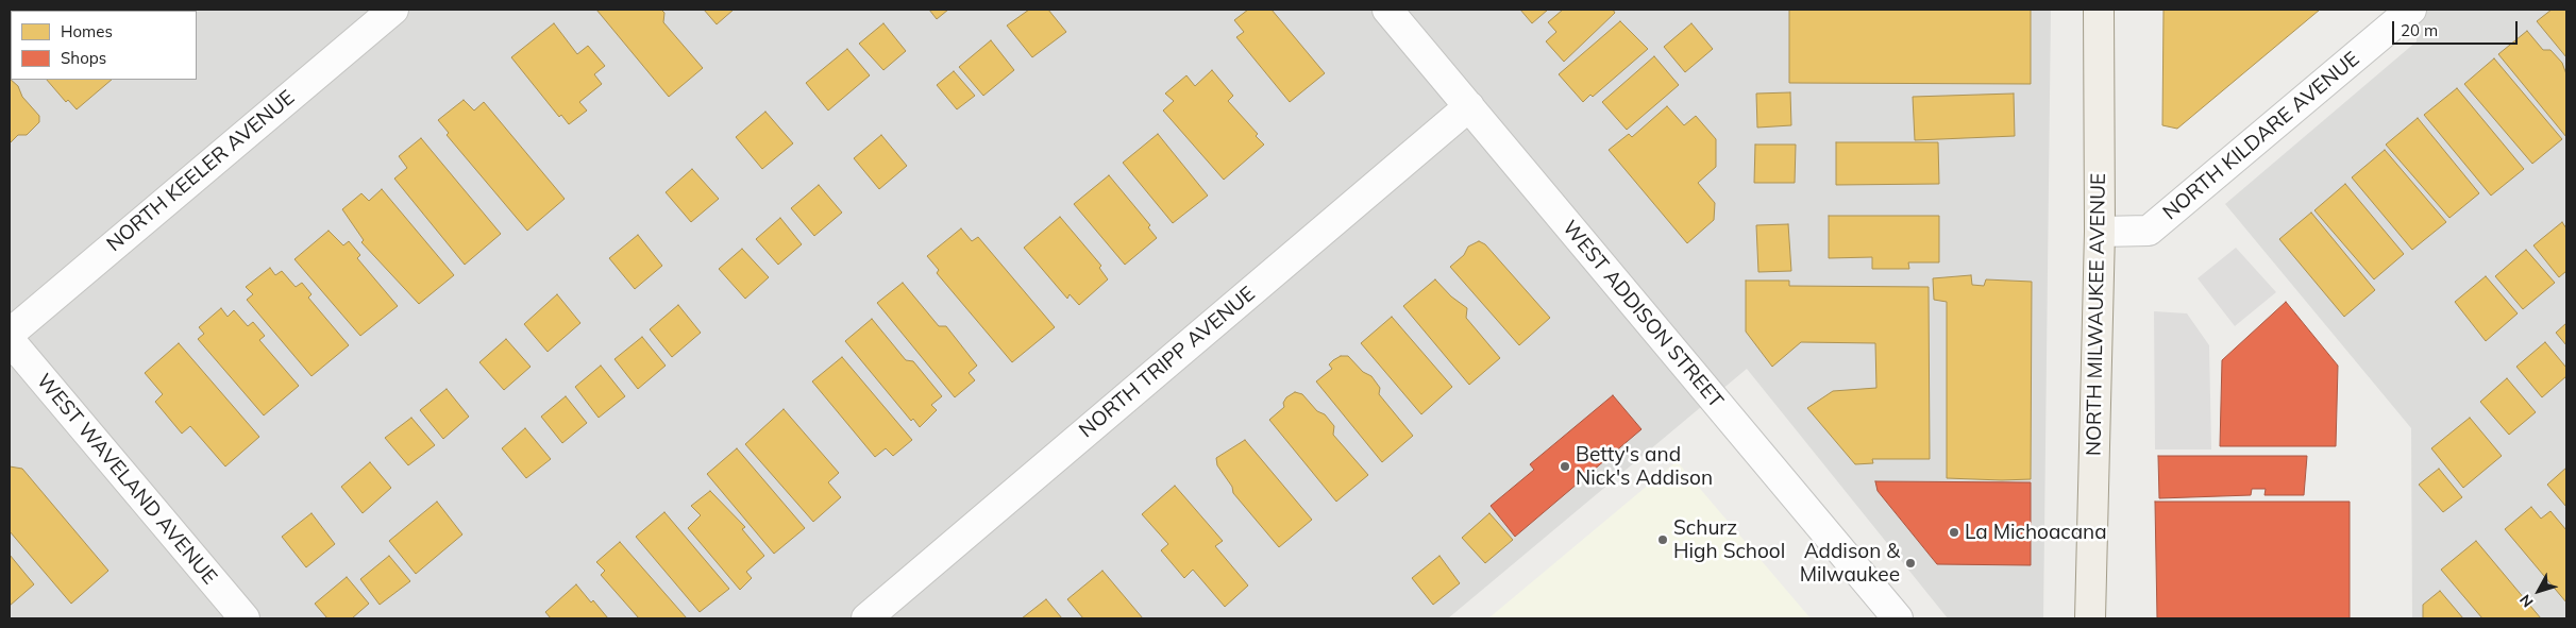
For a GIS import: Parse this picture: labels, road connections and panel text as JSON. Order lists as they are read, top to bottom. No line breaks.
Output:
{"streets":{"main road":["NORTH MILWAUKEE AVENUE"],"street":["NORTH KILDARE AVENUE","NORTH KEELER AVENUE","WEST ADDISON STREET","NORTH TRIPP AVENUE","WEST WAVELAND AVENUE"]},"crossings":[["NORTH KILDARE AVENUE","NORTH MILWAUKEE AVENUE"],["WEST ADDISON STREET","NORTH TRIPP AVENUE"]],"places":["Betty's and Nick's Addison","La Michoacana","Schurz High School","Addison & Milwaukee"],"legend":["Homes","Shops"],"scale_bar":"20 m","north":"bottom left"}
